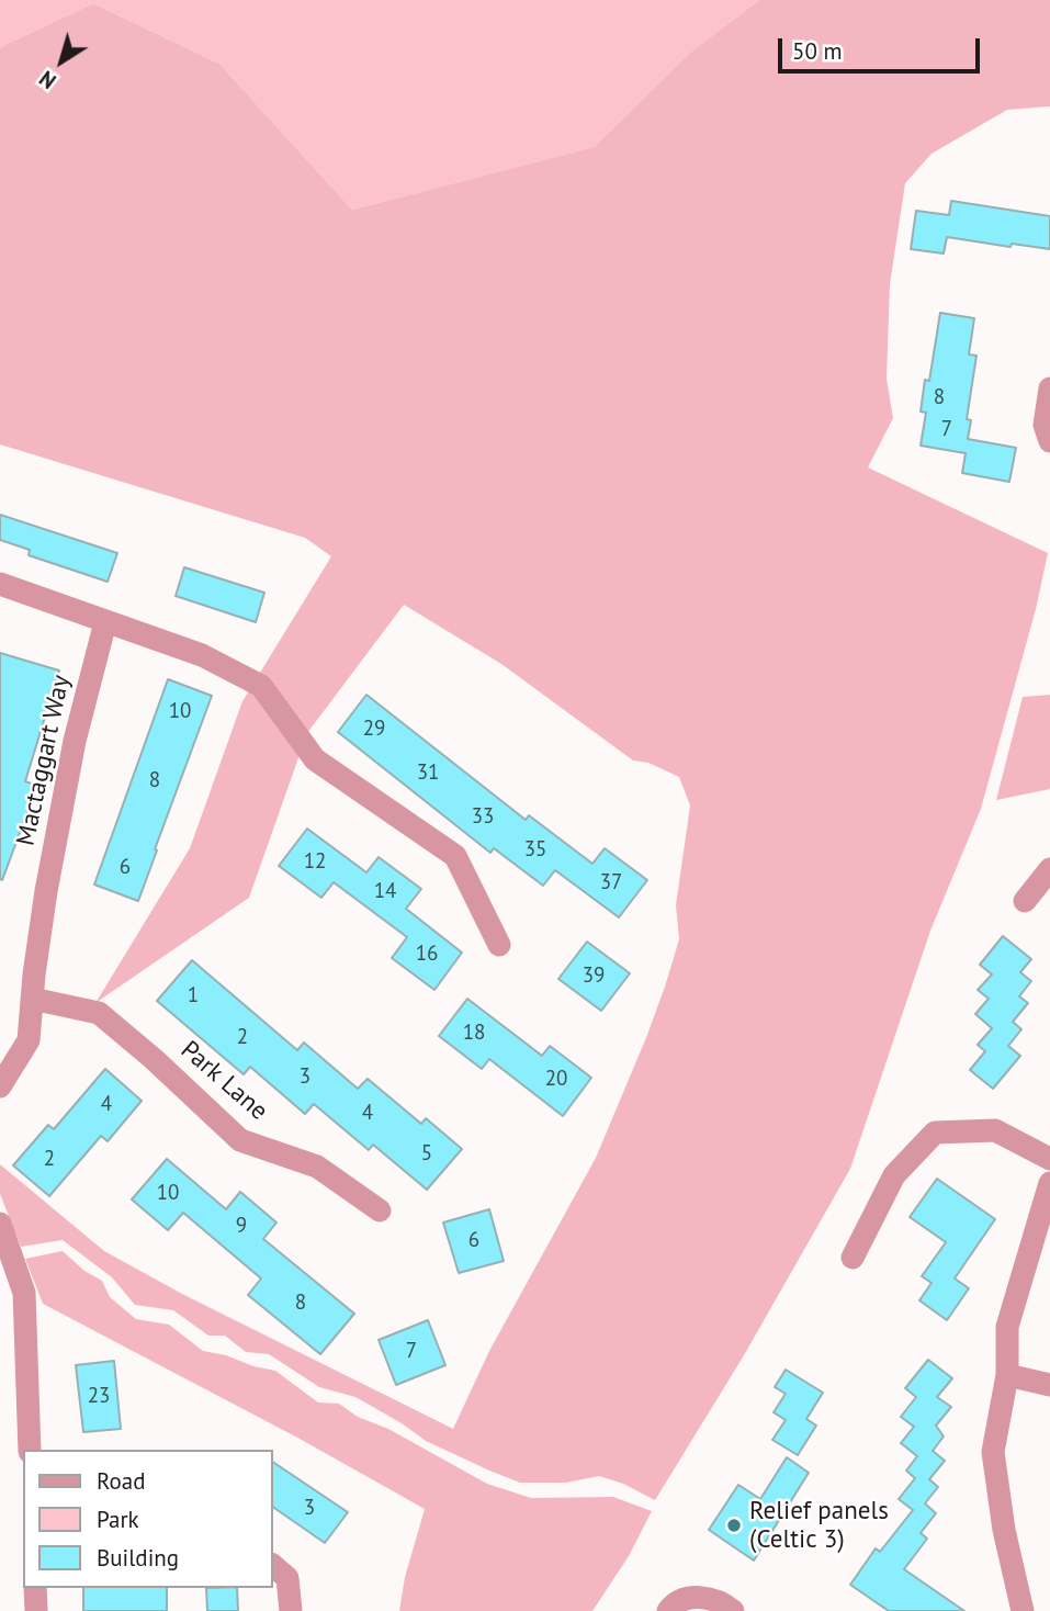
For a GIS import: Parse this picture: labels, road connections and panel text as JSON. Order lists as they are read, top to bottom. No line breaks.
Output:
{"streets":{"street":["Mactaggart Way","Park Lane"]},"crossings":[["Mactaggart Way","Park Lane"]],"places":["Relief panels (Celtic 3)"],"house_numbers":["8","7","10","29","31","8","33","35","12","6","37","14","16","39","1","18","2","3","20","4","4","5","2","10","9","6","8","7","23","3"],"legend":["Road","Park","Building"],"scale_bar":"50 m","north":"bottom left"}
